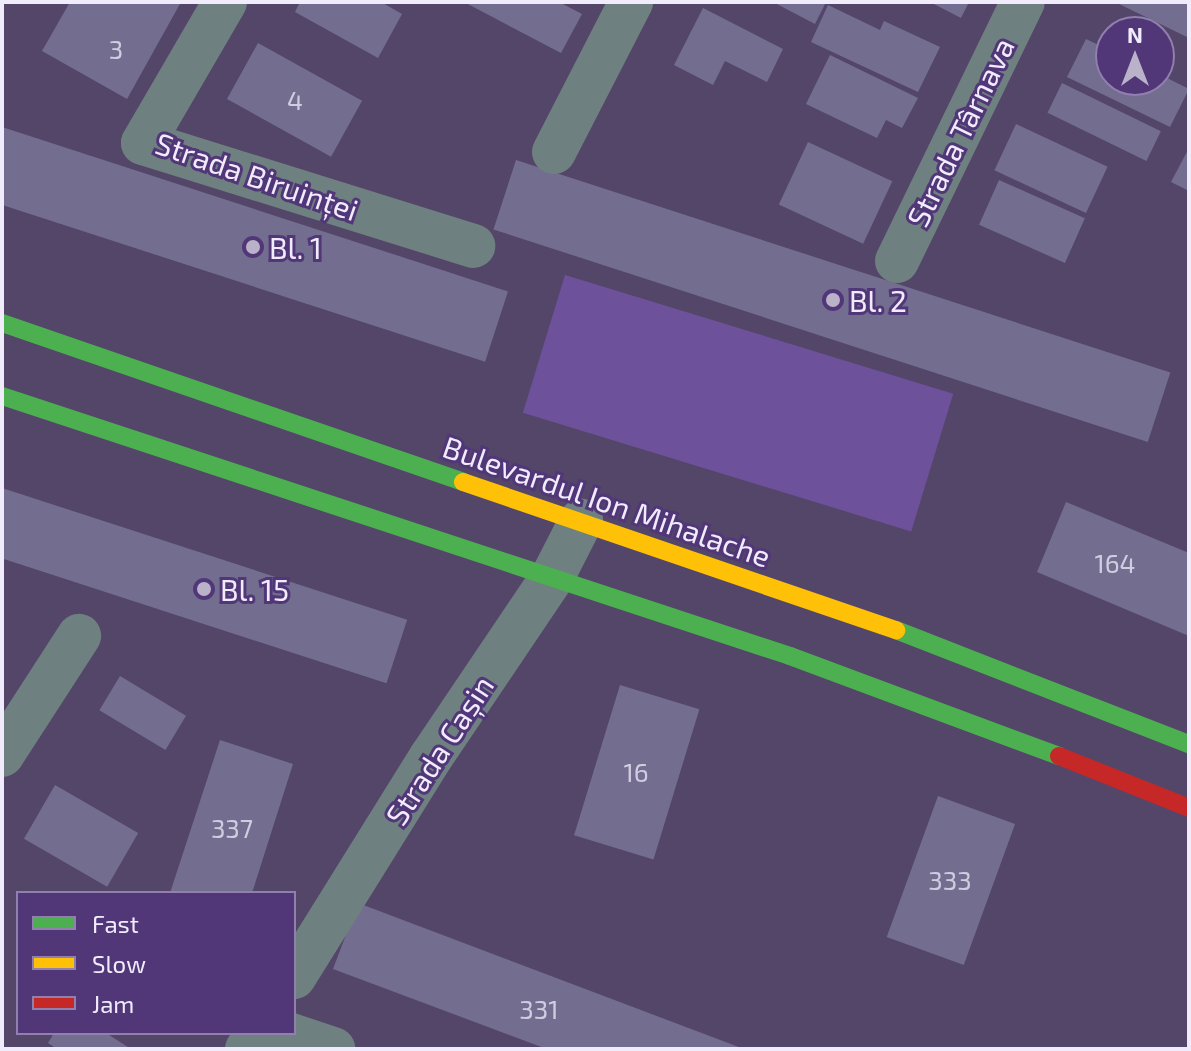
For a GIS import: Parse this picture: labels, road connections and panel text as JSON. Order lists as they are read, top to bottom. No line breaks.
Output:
{"streets":{"main road":["Bulevardul Ion Mihalache"],"street":["Strada Târnava","Strada Biruinței","Strada Cașin"]},"crossings":[["Bulevardul Ion Mihalache","Strada Cașin"]],"places":["Bl. 1","Bl. 2","Bl. 15"],"house_numbers":["3","4","164","16","337","333","331"],"legend":["Fast","Slow","Jam"],"north":"top"}
